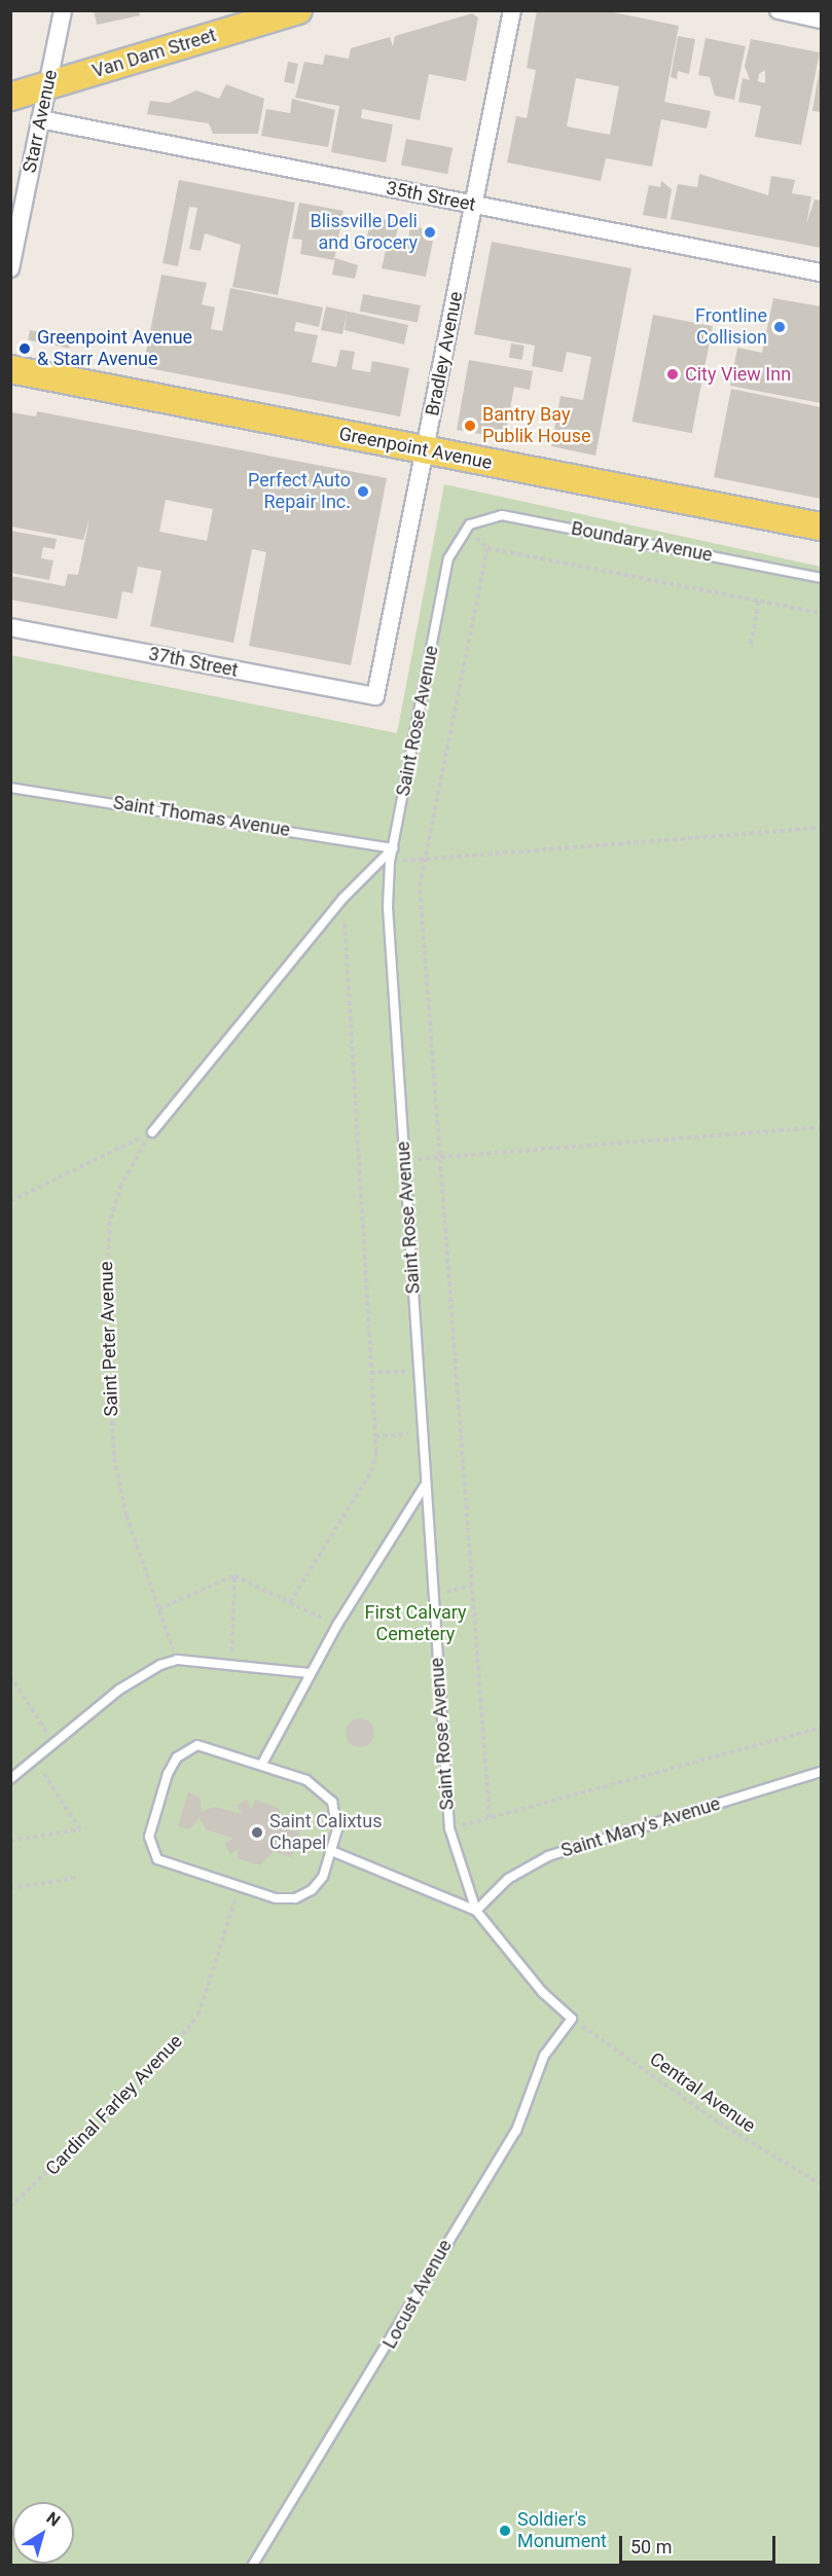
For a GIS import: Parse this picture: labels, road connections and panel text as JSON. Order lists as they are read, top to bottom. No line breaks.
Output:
{"streets":{"main road":["Van Dam Street","Greenpoint Avenue"],"street":["Starr Avenue","35th Street","Bradley Avenue","37th Street"],"lane":["Boundary Avenue","Saint Rose Avenue","Saint Thomas Avenue","Saint Mary's Avenue","Locust Avenue"],"path":["Saint Peter Avenue","Central Avenue","Cardinal Farley Avenue"]},"crossings":[["Van Dam Street","Starr Avenue"],["Starr Avenue","35th Street"],["35th Street","Bradley Avenue"],["Bradley Avenue","Greenpoint Avenue"],["Bradley Avenue","37th Street"],["Boundary Avenue","Saint Rose Avenue"],["Saint Rose Avenue","Saint Thomas Avenue"],["Saint Rose Avenue","Saint Mary's Avenue"],["Central Avenue","Locust Avenue"]],"parks":["First Calvary Cemetery"],"places":["Blissville Deli and Grocery","Frontline Collision","Greenpoint Avenue & Starr Avenue","City View Inn","Bantry Bay Publik House","Perfect Auto Repair Inc.","Saint Calixtus Chapel","Soldier's Monument"],"scale_bar":"50 m","north":"top right"}
